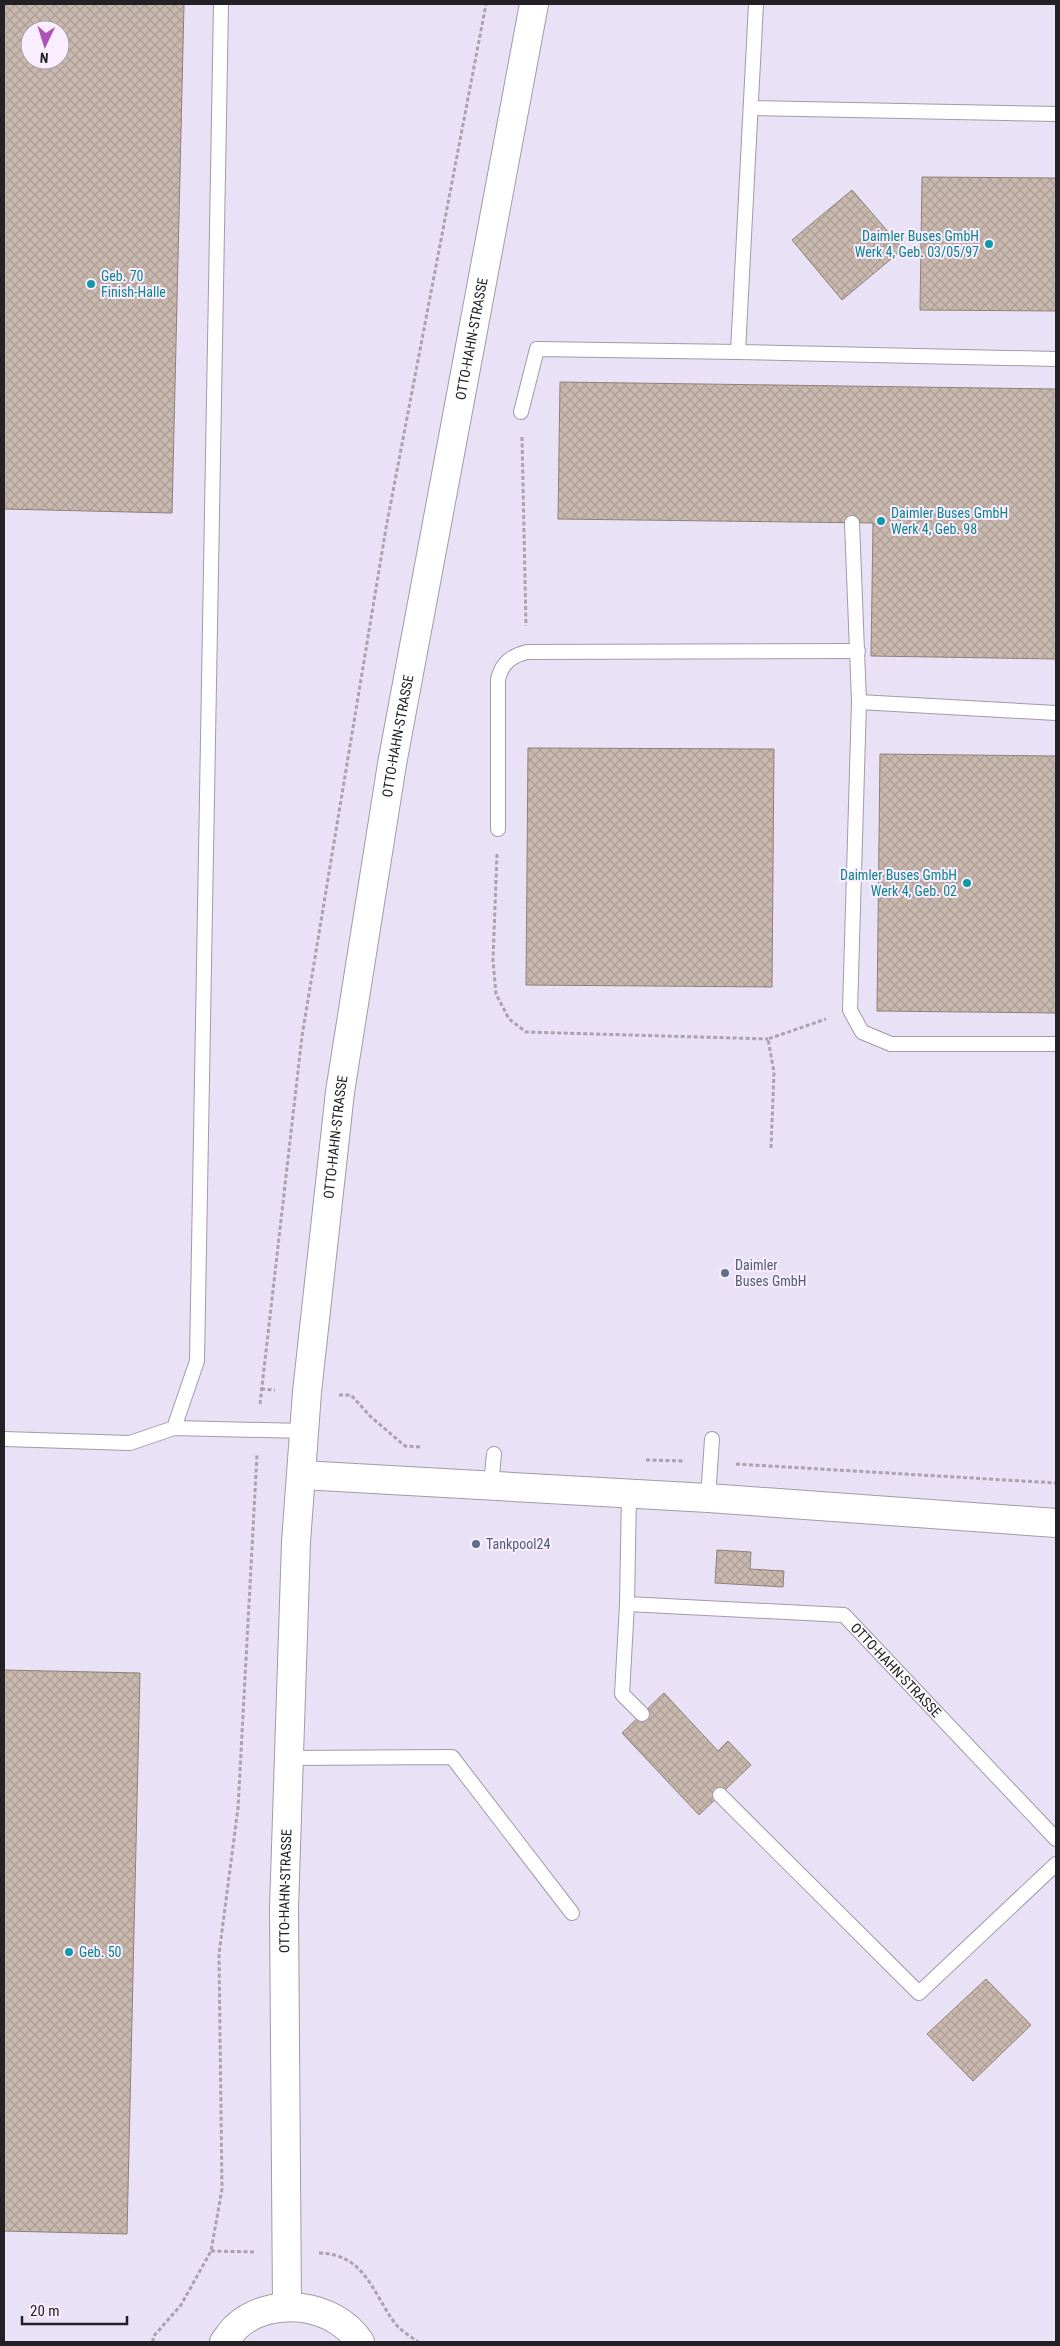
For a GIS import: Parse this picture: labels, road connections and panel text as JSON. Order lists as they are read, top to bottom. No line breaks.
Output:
{"streets":{"street":["OTTO-HAHN-STRASSE"]},"places":["Daimler Buses GmbH Werk 4, Geb. 03/05/97","Geb. 70 Finish-Halle","Daimler Buses GmbH Werk 4, Geb. 98","Daimler Buses GmbH Werk 4, Geb. 02","Daimler Buses GmbH","Tankpool24","Geb. 50"],"scale_bar":"20 m","north":"bottom"}
